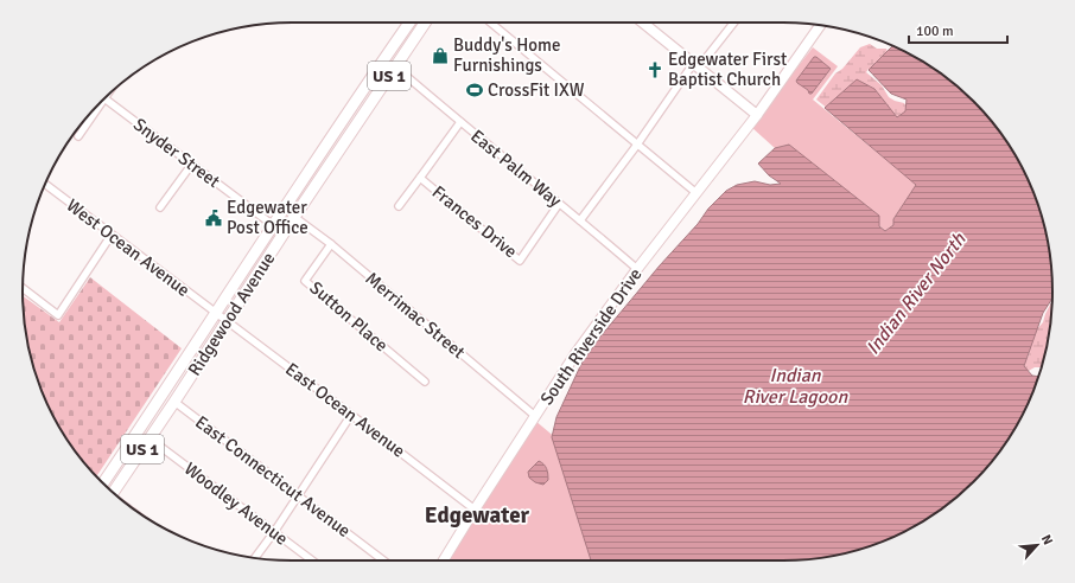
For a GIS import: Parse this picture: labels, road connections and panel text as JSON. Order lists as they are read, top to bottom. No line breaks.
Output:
{"streets":{"main road":["US 1","Ridgewood Avenue"],"street":["Snyder Street","East Palm Way","Frances Drive","West Ocean Avenue","Merrimac Street","Sutton Place","South Riverside Drive","East Ocean Avenue","East Connecticut Avenue","Woodley Avenue"]},"crossings":[["Snyder Street","Ridgewood Avenue"],["East Palm Way","Frances Drive"],["East Palm Way","Ridgewood Avenue"],["East Palm Way","South Riverside Drive"],["West Ocean Avenue","Ridgewood Avenue"],["West Ocean Avenue","East Ocean Avenue"],["Ridgewood Avenue","Merrimac Street"],["Ridgewood Avenue","East Ocean Avenue"],["Ridgewood Avenue","East Connecticut Avenue"],["Ridgewood Avenue","Woodley Avenue"],["Merrimac Street","Sutton Place"],["Merrimac Street","South Riverside Drive"],["South Riverside Drive","East Ocean Avenue"]],"districts":["Edgewater"],"water":["Indian River North","Indian River Lagoon"],"places":{"shop":["Buddy's Home Furnishings"],"church":["Edgewater First Baptist Church"],"sports":["CrossFit IXW"],"public building":["Edgewater Post Office"]},"scale_bar":"100 m","north":"top right"}
